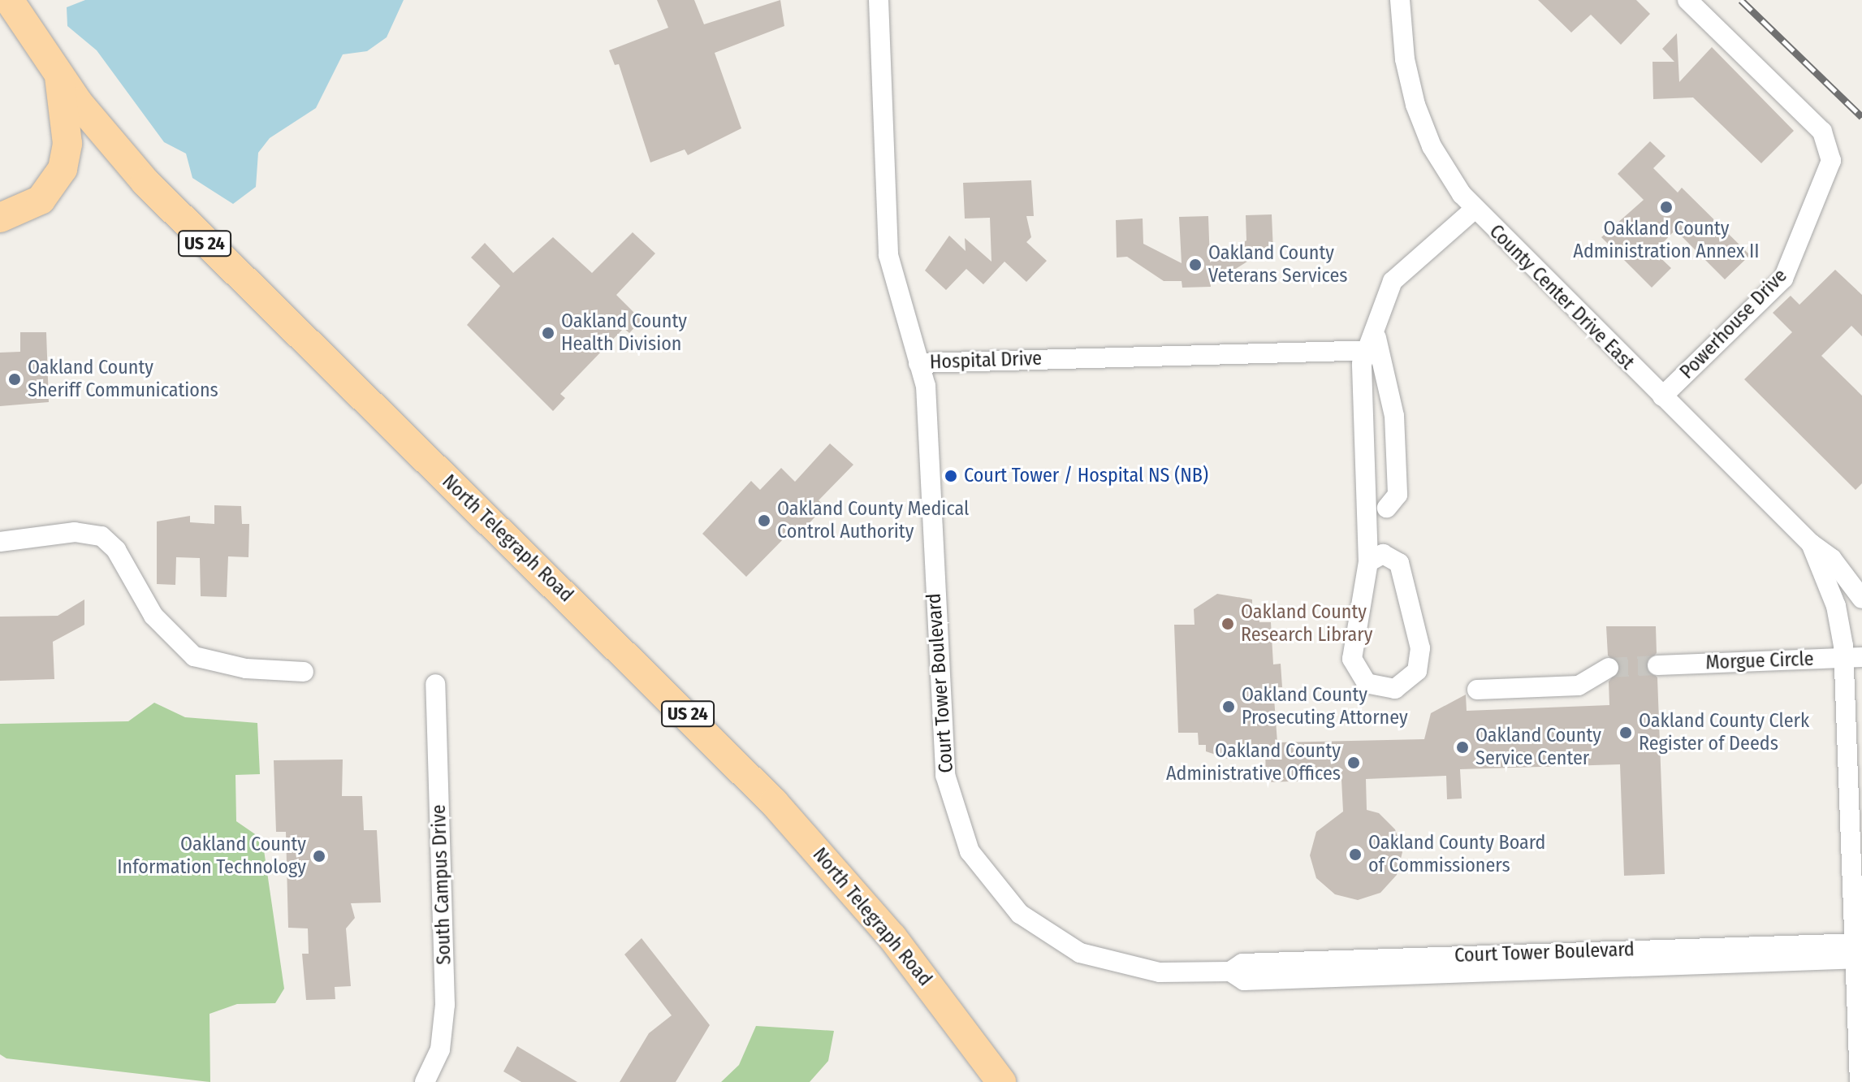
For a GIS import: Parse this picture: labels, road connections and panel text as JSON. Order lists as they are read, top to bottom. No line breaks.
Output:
{"streets":{"main road":["US 24","North Telegraph Road"],"street":["County Center Drive East","Powerhouse Drive","Hospital Drive","Morgue Circle","Court Tower Boulevard","South Campus Drive"]},"crossings":[["County Center Drive East","Powerhouse Drive"],["County Center Drive East","Morgue Circle"],["County Center Drive East","Court Tower Boulevard"],["Hospital Drive","Court Tower Boulevard"]],"places":["Oakland County Administration Annex II","Oakland County Veterans Services","Oakland County Health Division","Oakland County Sheriff Communications","Court Tower / Hospital NS (NB)","Oakland County Medical Control Authority","Oakland County Research Library","Oakland County Prosecuting Attorney","Oakland County Clerk Register of Deeds","Oakland County Service Center","Oakland County Administrative Offices","Oakland County Board of Commissioners","Oakland County Information Technology"]}
